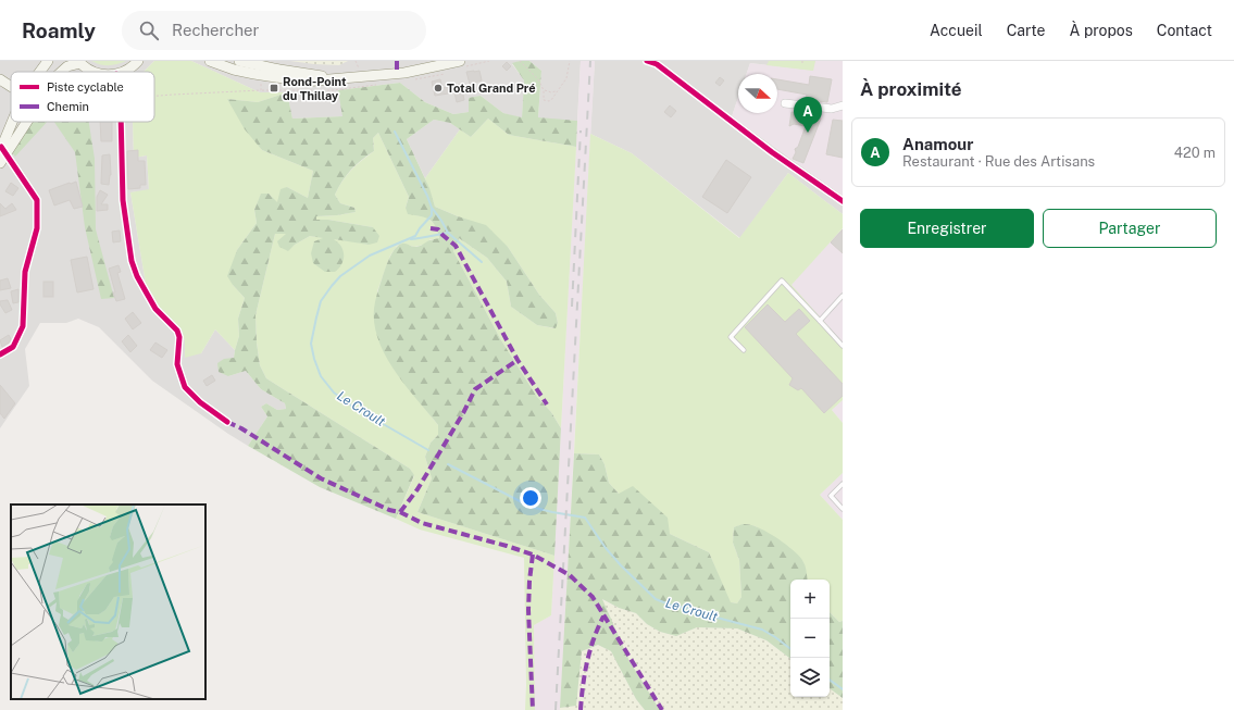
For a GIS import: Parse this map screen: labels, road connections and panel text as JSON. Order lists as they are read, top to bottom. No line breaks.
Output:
{"water":["Le Croult"],"places":{"transit":["Rond-Point du Thillay"],"other":["Total Grand Pré"]},"legend":["Piste cyclable","Chemin"],"north":"right","page":{"header":"Roamly","search":"Rechercher","nav":["Accueil","Carte","À propos","Contact"],"heading":"À proximité","pins":"A","list":[{"mark":"A","name":"Anamour","note":"Restaurant · Rue des Artisans","value":"420 m"}],"buttons":["Enregistrer","Partager"],"map_buttons":["+","−"]}}
